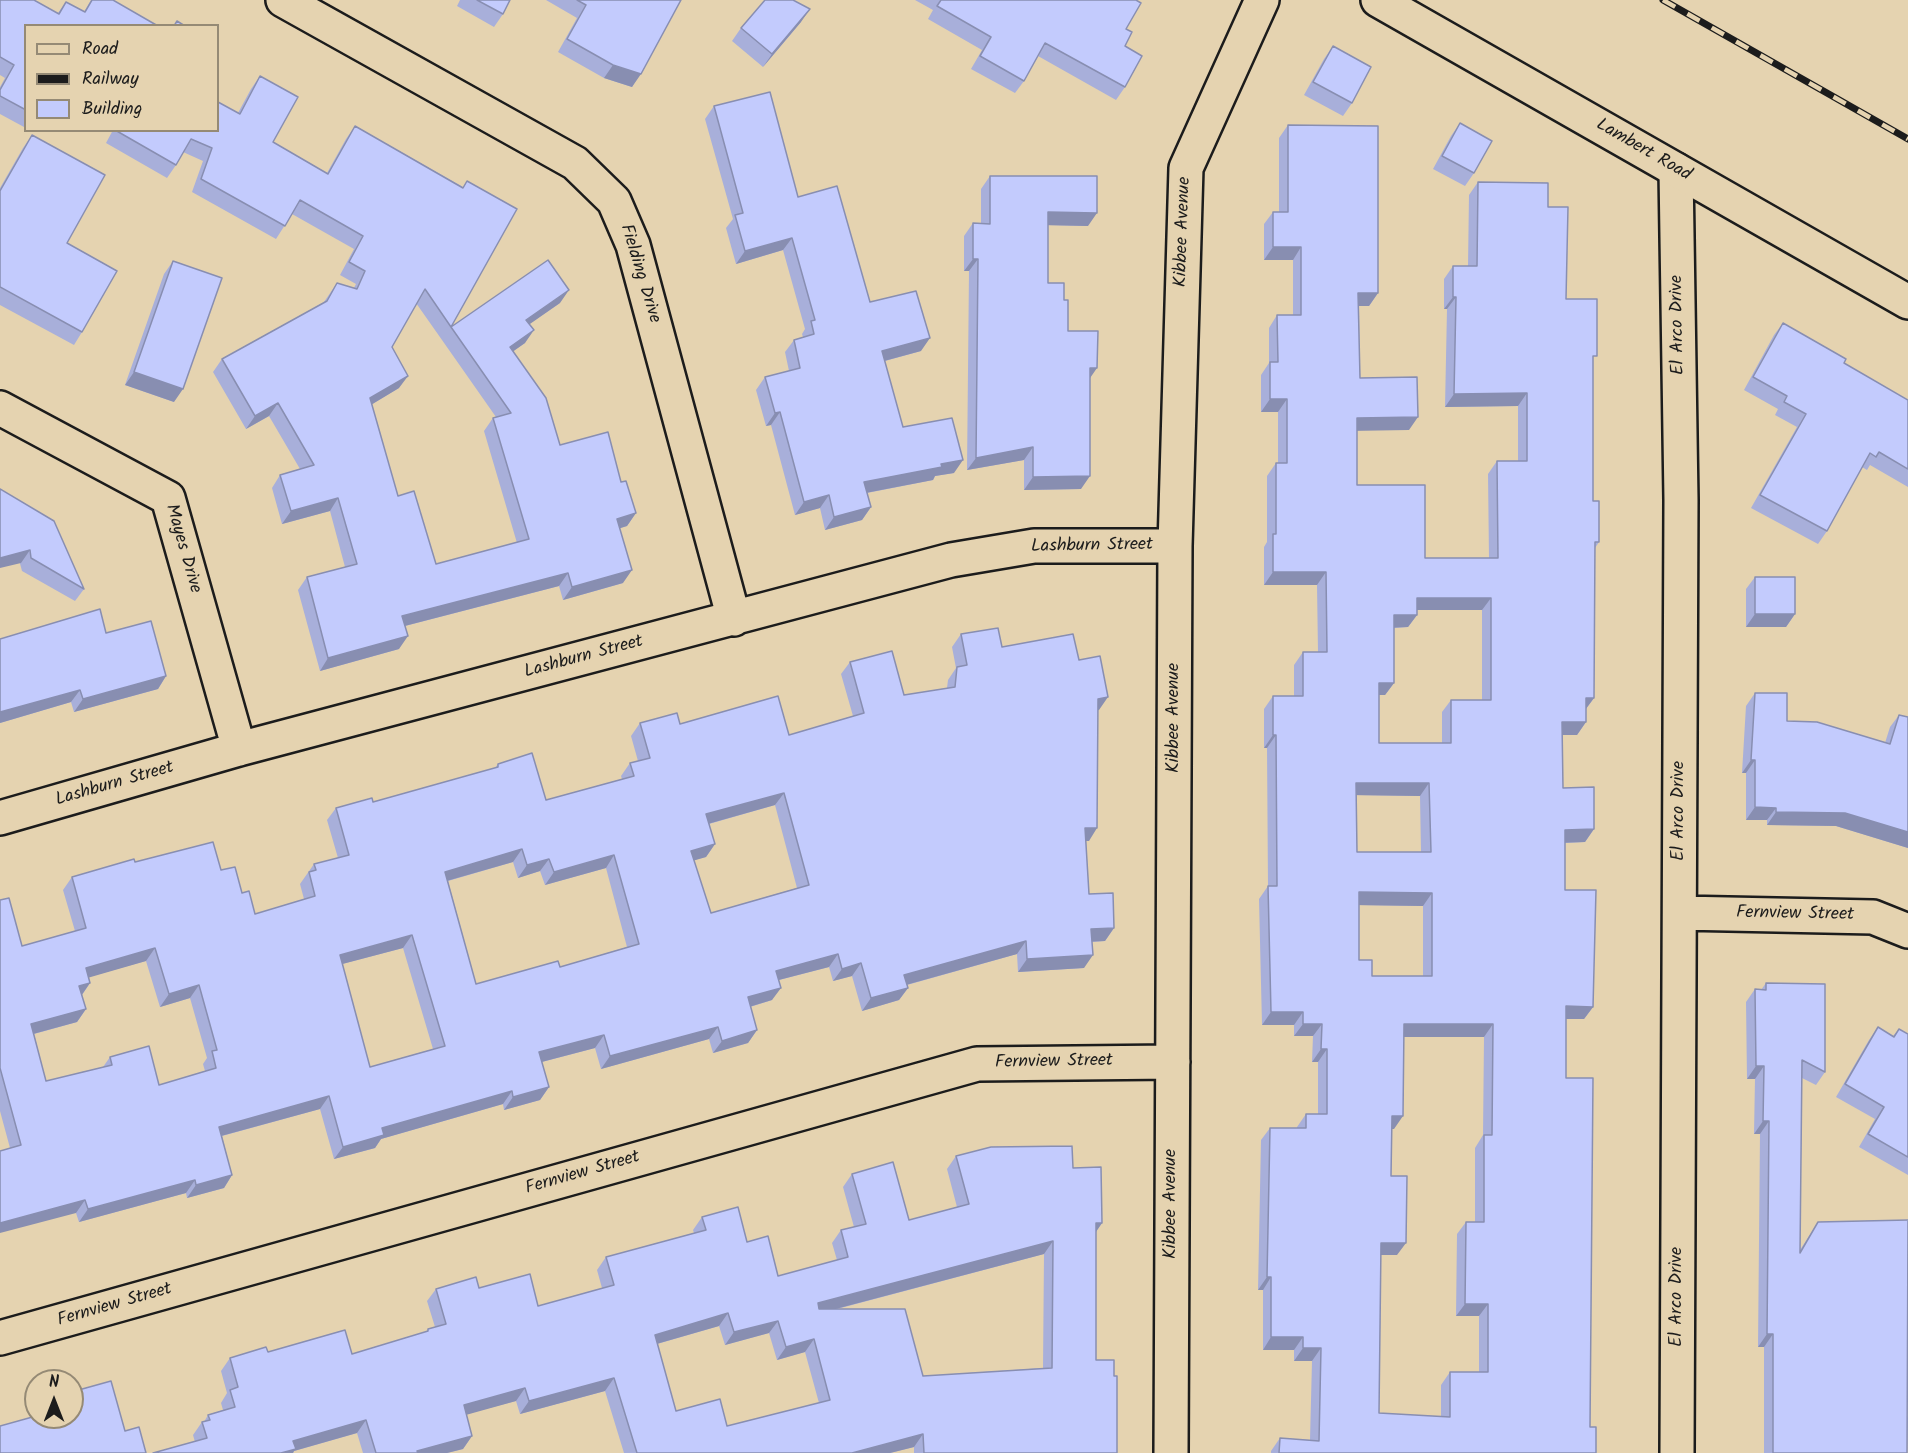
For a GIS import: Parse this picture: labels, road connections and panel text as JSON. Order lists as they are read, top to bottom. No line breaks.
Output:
{"streets":{"street":["Lambert Road","Kibbee Avenue","Fielding Drive","El Arco Drive","Lashburn Street","Mayes Drive","Fernview Street"]},"crossings":[["Lambert Road","El Arco Drive"],["Kibbee Avenue","Lashburn Street"],["Kibbee Avenue","Fernview Street"],["Fielding Drive","Lashburn Street"],["El Arco Drive","Fernview Street"],["Lashburn Street","Mayes Drive"]],"legend":["Road","Railway","Building"],"north":"top"}
